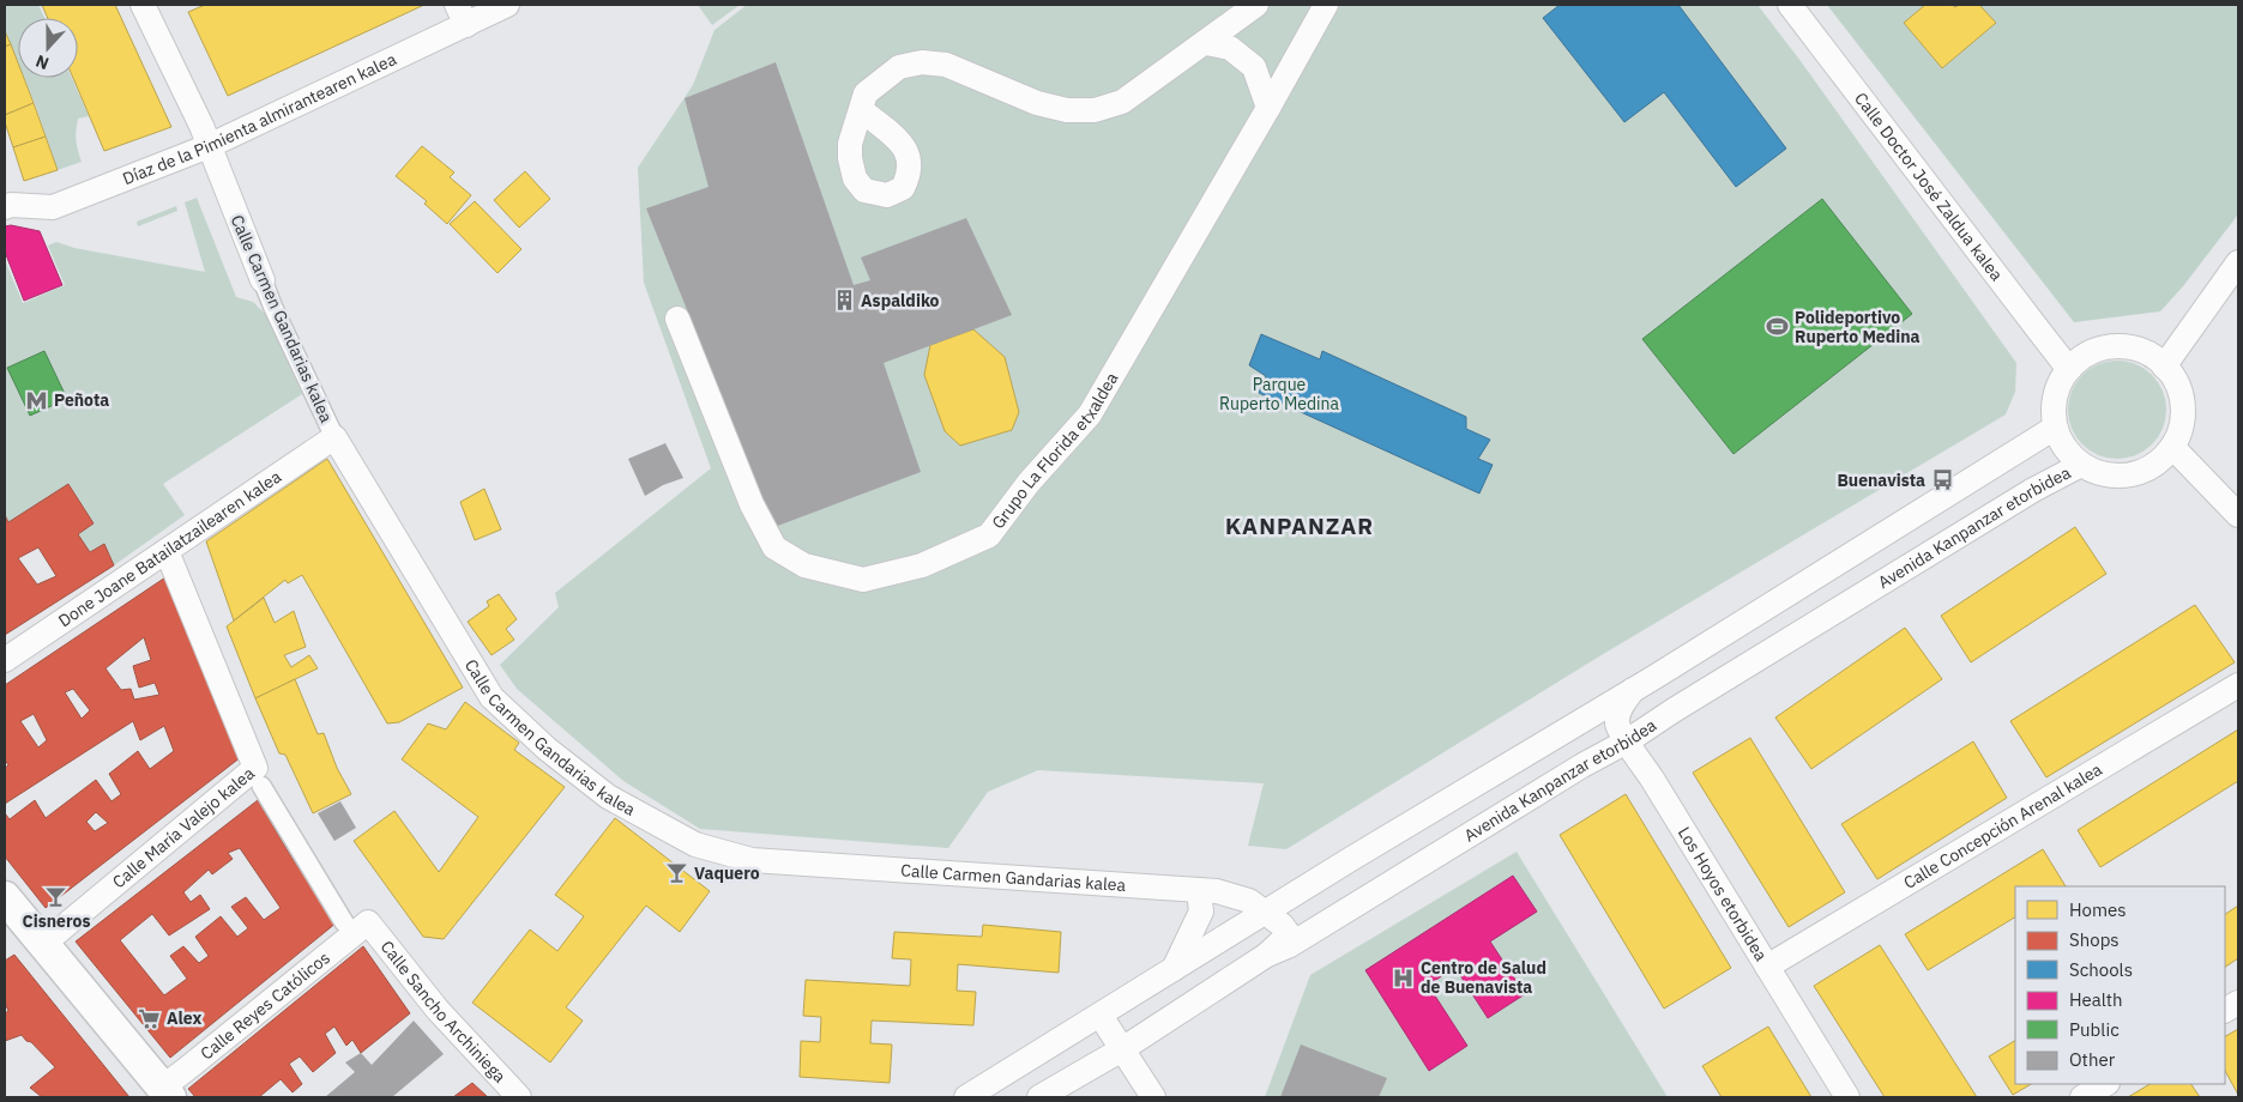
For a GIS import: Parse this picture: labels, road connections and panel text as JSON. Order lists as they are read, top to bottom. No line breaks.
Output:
{"streets":{"street":["Díaz de la Pimienta almirantearen kalea","Calle Doctor José Zaldua kalea","Calle Carmen Gandarias kalea","Grupo La Florida etxaldea","Avenida Kanpanzar etorbidea","Done Joane Batailatzailearen kalea","Calle María Valejo kalea","Calle Concepción Arenal kalea","Los Hoyos etorbidea","Calle Reyes Católicos","Calle Sancho Archiniega"]},"crossings":[["Díaz de la Pimienta almirantearen kalea","Calle Carmen Gandarias kalea"],["Calle Doctor José Zaldua kalea","Avenida Kanpanzar etorbidea"],["Calle Carmen Gandarias kalea","Avenida Kanpanzar etorbidea"],["Calle Carmen Gandarias kalea","Done Joane Batailatzailearen kalea"],["Avenida Kanpanzar etorbidea","Los Hoyos etorbidea"],["Done Joane Batailatzailearen kalea","Calle María Valejo kalea"],["Calle Concepción Arenal kalea","Los Hoyos etorbidea"],["Calle Reyes Católicos","Calle Sancho Archiniega"]],"districts":["KANPANZAR"],"parks":["Parque Ruperto Medina"],"places":{"building":["Aspaldiko"],"sports":["Polideportivo Ruperto Medina"],"metro station":["Peñota"],"bus stop":["Buenavista"],"bar":["Vaquero","Cisneros"],"hospital":["Centro de Salud de Buenavista"],"supermarket":["Alex"]},"legend":["Homes","Shops","Schools","Health","Public","Other"],"north":"bottom"}
